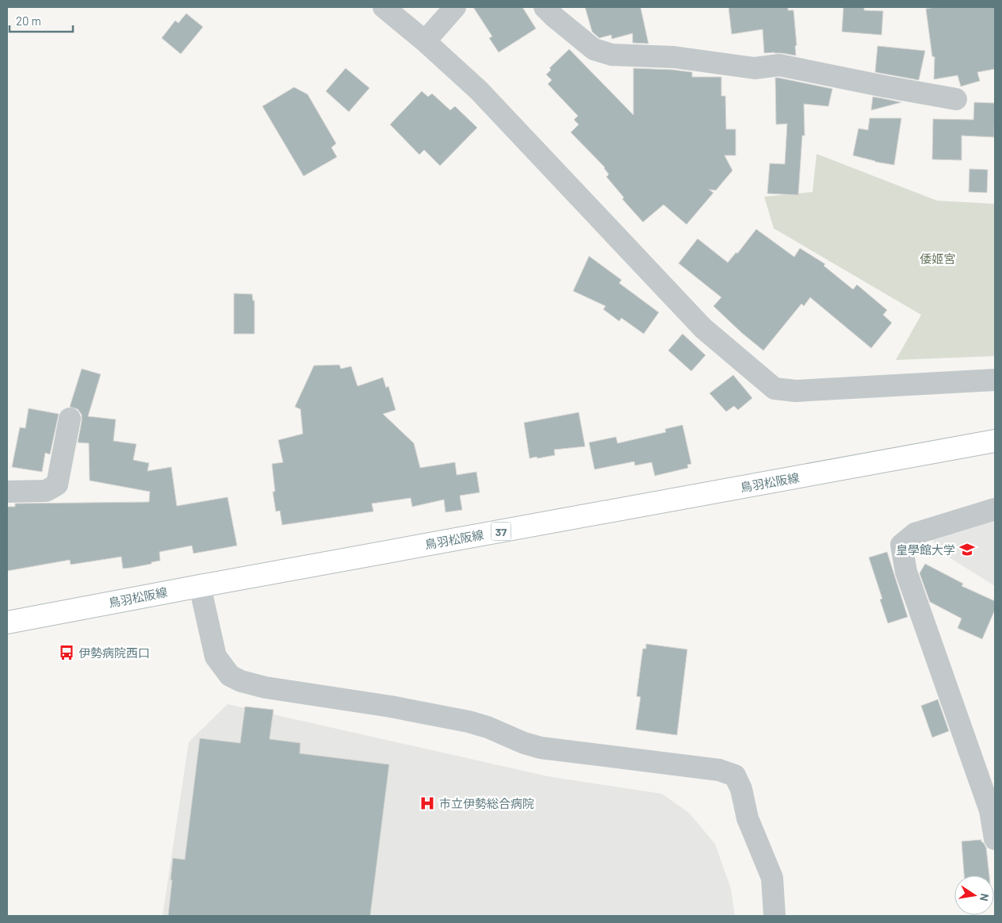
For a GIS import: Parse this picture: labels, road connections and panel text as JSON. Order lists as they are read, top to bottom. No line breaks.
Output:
{"streets":{"main road":["鳥羽松阪線","37"]},"parks":["倭姬宮"],"places":{"school or university":["皇學館大学"],"bus stop":["伊勢病院西口"],"hospital":["市立伊勢総合病院"]},"scale_bar":"20 m","north":"right"}
